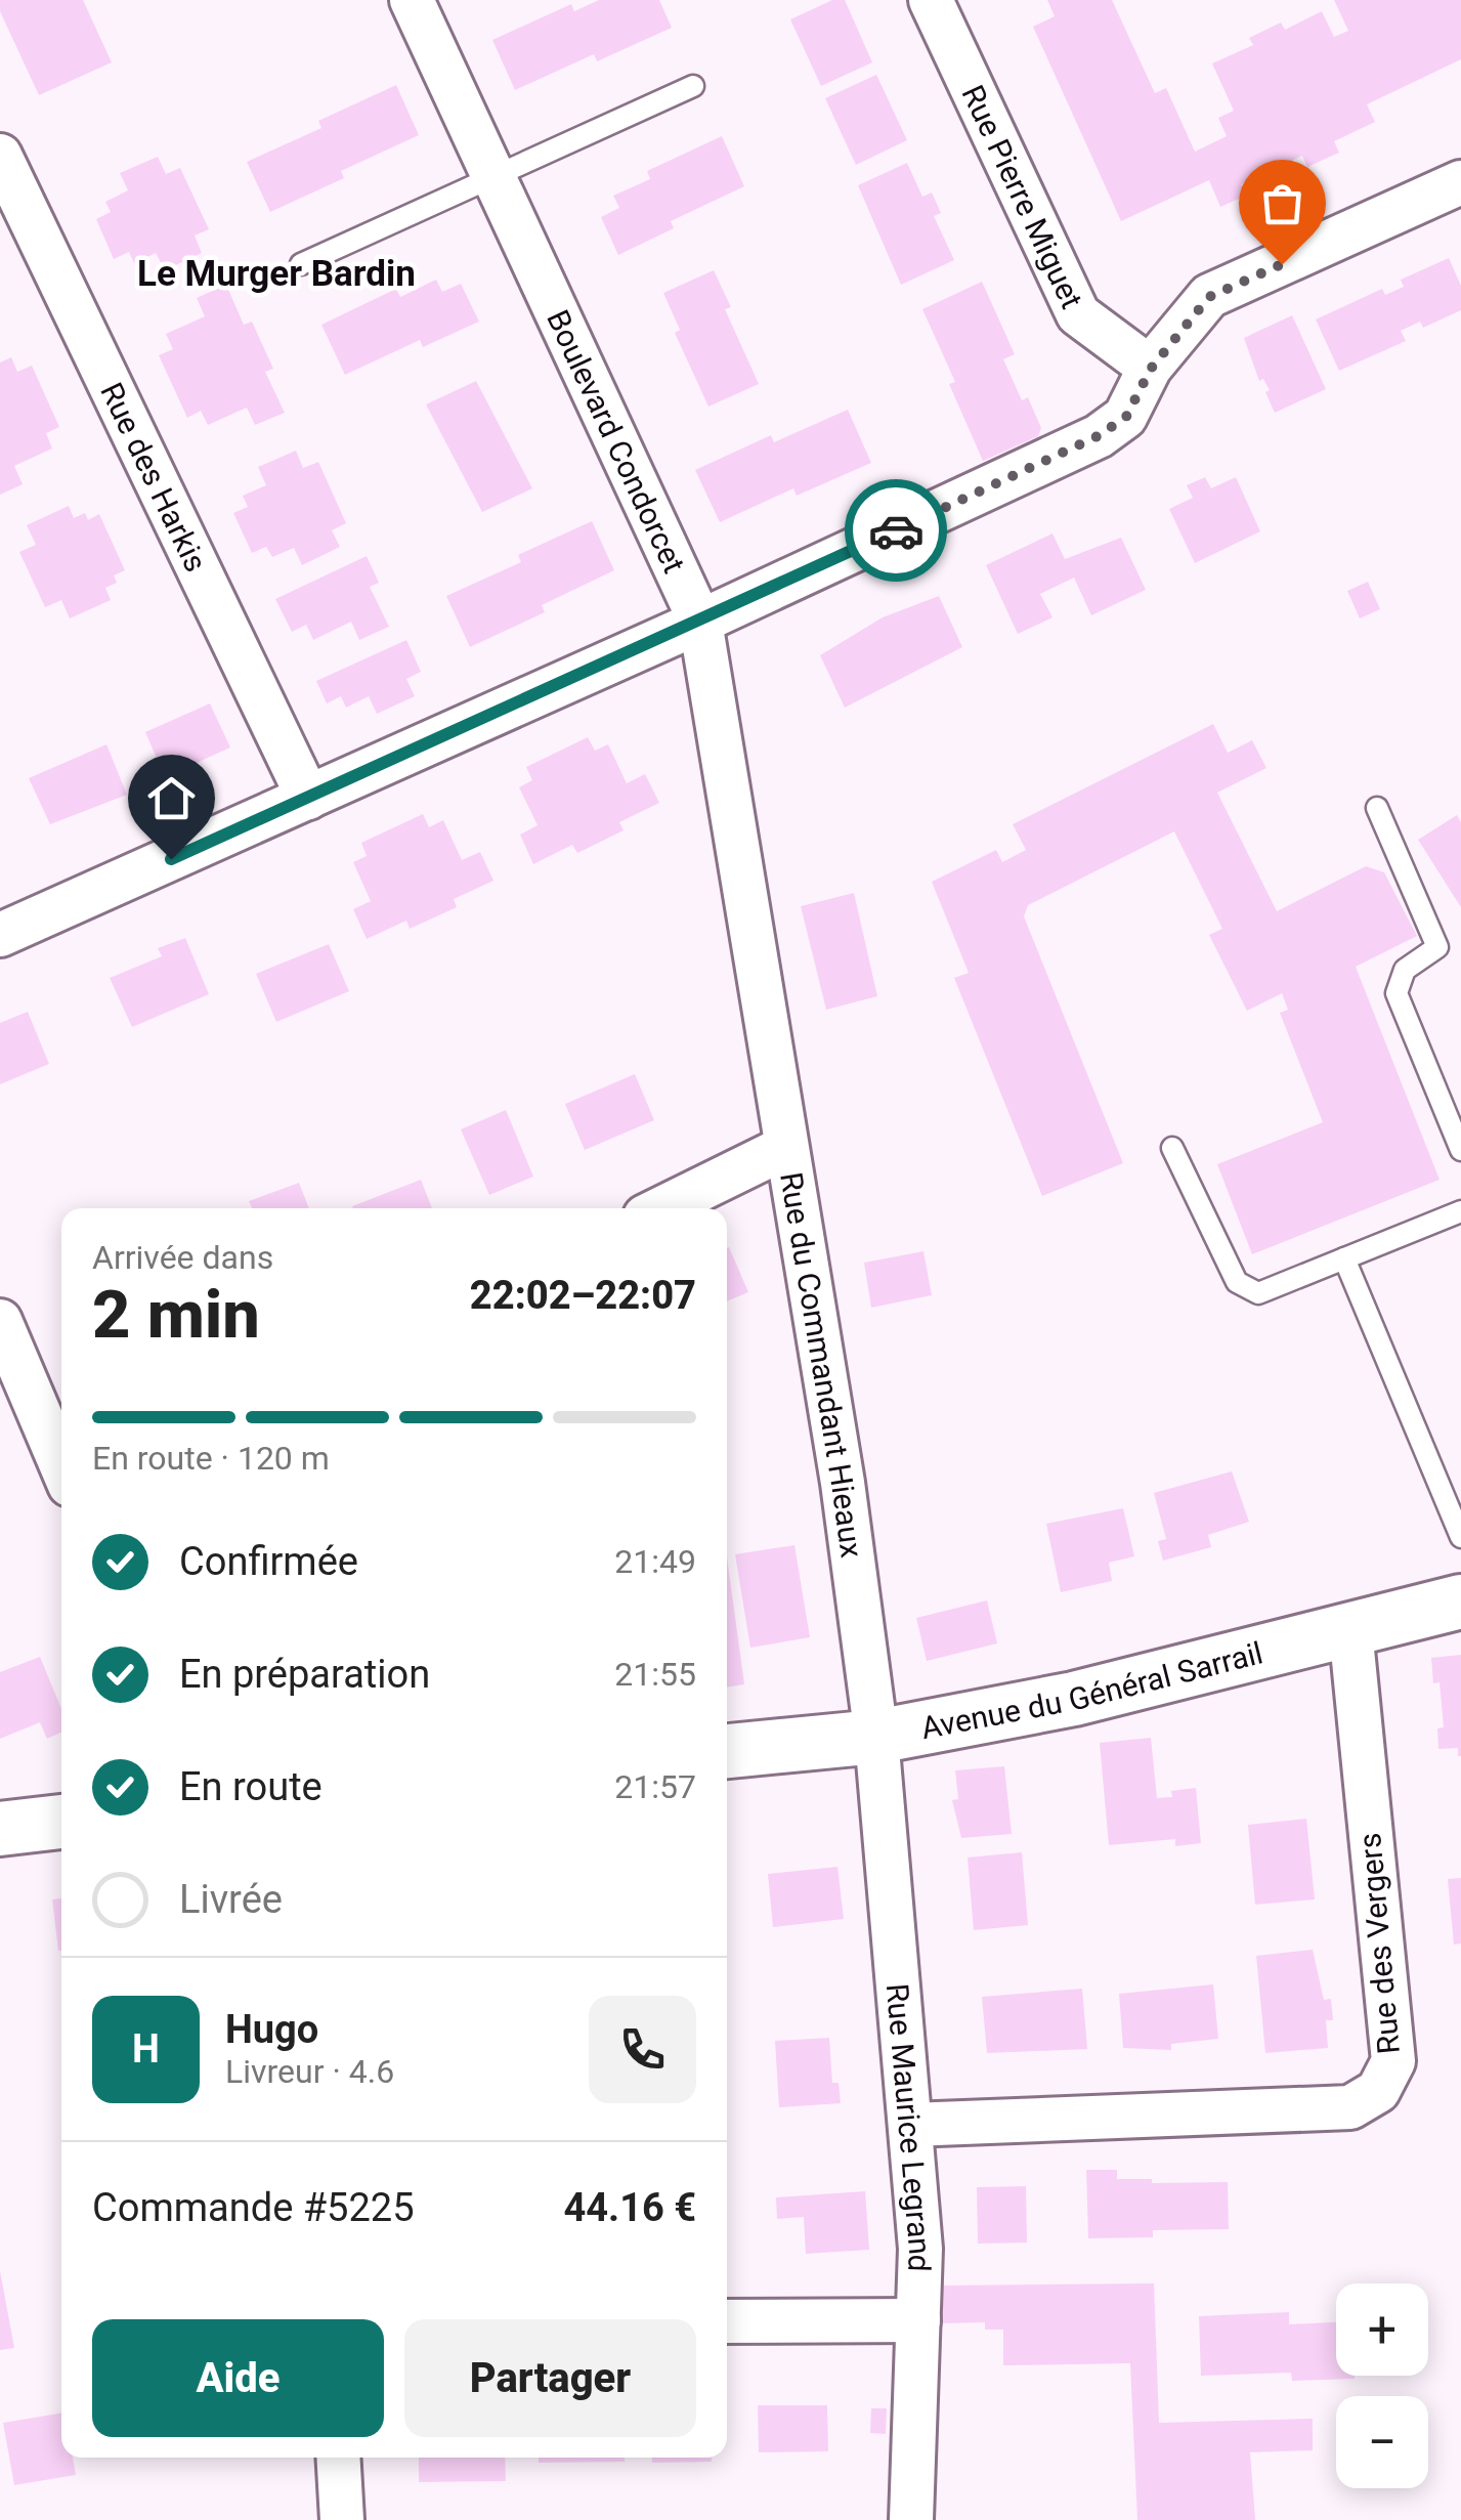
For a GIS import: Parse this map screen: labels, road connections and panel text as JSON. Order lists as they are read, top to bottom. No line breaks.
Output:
{"streets":{"street":["Rue Pierre Miguet","Boulevard Condorcet","Rue des Harkis","Rue du Commandant Hieaux","Avenue du Général Sarrail","Rue des Vergers","Rue Maurice Legrand"]},"crossings":[["Boulevard Condorcet","Rue du Commandant Hieaux"],["Rue du Commandant Hieaux","Avenue du Général Sarrail"],["Rue du Commandant Hieaux","Rue Maurice Legrand"],["Avenue du Général Sarrail","Rue des Vergers"],["Avenue du Général Sarrail","Rue Maurice Legrand"],["Rue des Vergers","Rue Maurice Legrand"]],"districts":["Le Murger Bardin"],"page":{"heading":["2 min","Arrivée dans","22:02–22:07"],"panel":["Hugo","Livreur · 4.6","Commande #5225","44.16 €"],"bar":"En route · 120 m","list":[["Confirmée","21:49"],["En préparation","21:55"],["En route","21:57"],"Livrée"],"round":"H","map_buttons":["+","−"],"buttons":["Aide","Partager"]}}
